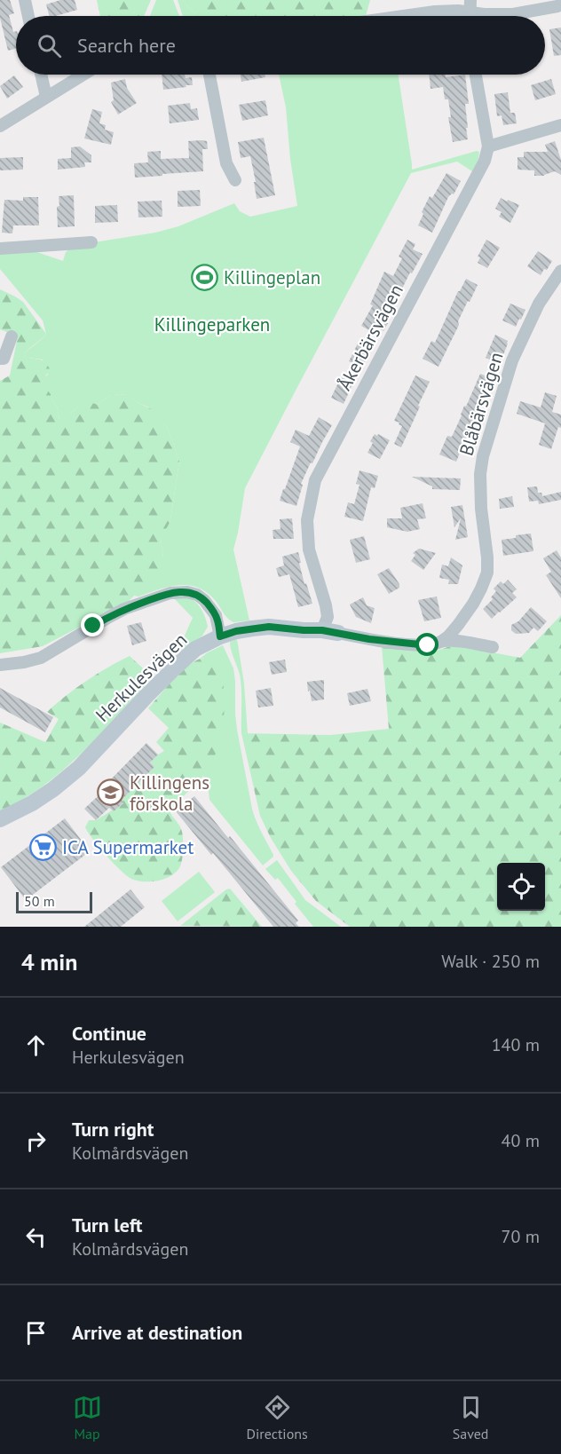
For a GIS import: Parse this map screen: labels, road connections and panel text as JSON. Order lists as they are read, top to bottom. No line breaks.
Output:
{"streets":{"street":["Åkerbärsvägen","Blåbärsvägen","Herkulesvägen"]},"crossings":[["Åkerbärsvägen","Herkulesvägen"],["Blåbärsvägen","Herkulesvägen"]],"parks":["Killingeparken"],"places":{"sports":["Killingeplan"],"school or university":["Killingens förskola"],"supermarket":["ICA Supermarket"]},"scale_bar":"50 m","page":{"search":"Search here","scale":"50 m","heading":["4 min","Walk · 250 m"],"list":[["Continue","Herkulesvägen","140 m"],["Turn right","Kolmårdsvägen","40 m"],["Turn left","Kolmårdsvägen","70 m"],"Arrive at destination"],"nav":["Map","Directions","Saved"]}}
